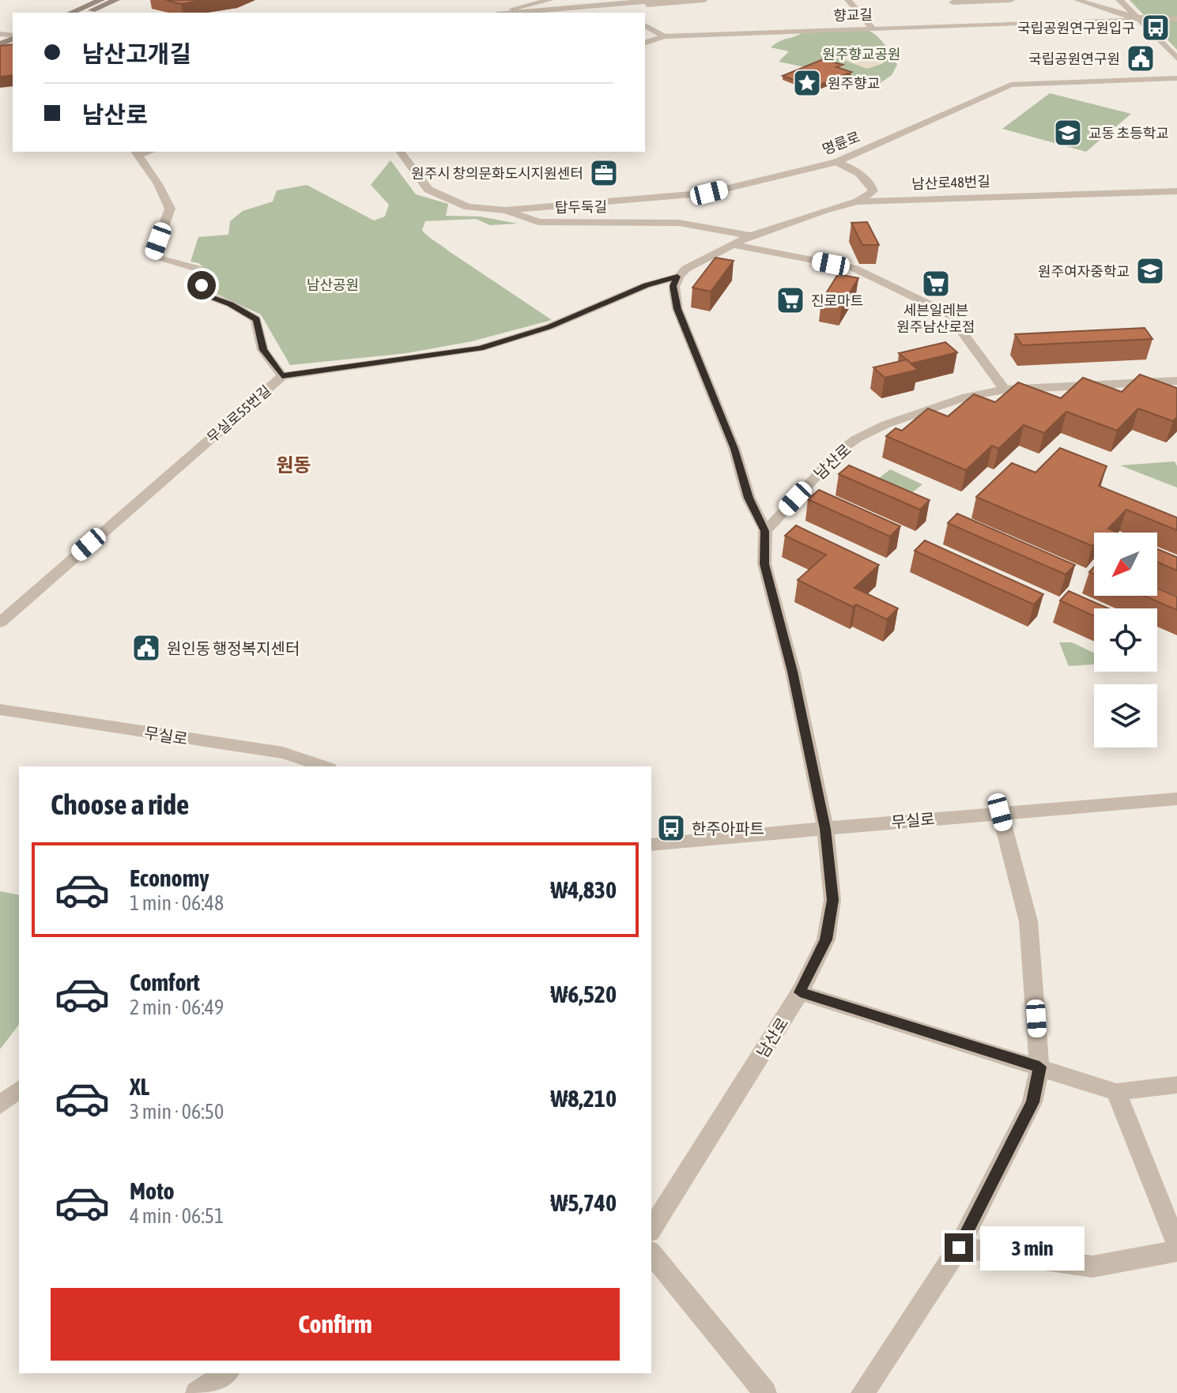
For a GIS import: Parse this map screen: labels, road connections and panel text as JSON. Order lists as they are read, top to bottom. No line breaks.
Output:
{"streets":{"street":["향교길","명륜로","남산로48번길","탑두둑길","무실로55번길","남산로","무실로"]},"crossings":[["명륜로","탑두둑길"],["남산로48번길","탑두둑길"],["남산로48번길","무실로55번길"],["남산로","무실로"]],"districts":["원동"],"parks":["원주향교공원","남산공원"],"places":{"bus stop":["국립공원연구원입구","한주아파트"],"public building":["국립공원연구원","원인동 행정복지센터"],"place":["원주향교"],"school or university":["교동 초등학교","원주여자중학교"],"office":["원주시 창의문화도시지원센터"],"supermarket":["세븐일레븐 원주남산로점","진로마트"]},"north":"bottom left","page":{"banner":["남산고개길","남산로"],"heading":"Choose a ride","list":[{"name":"Economy","note":"1 min · 06:48","value":"₩4,830"},{"name":"Comfort","note":"2 min · 06:49","value":"₩6,520"},{"name":"XL","note":"3 min · 06:50","value":"₩8,210"},{"name":"Moto","note":"4 min · 06:51","value":"₩5,740"}],"bubble":"3 min","buttons":"Confirm"}}
